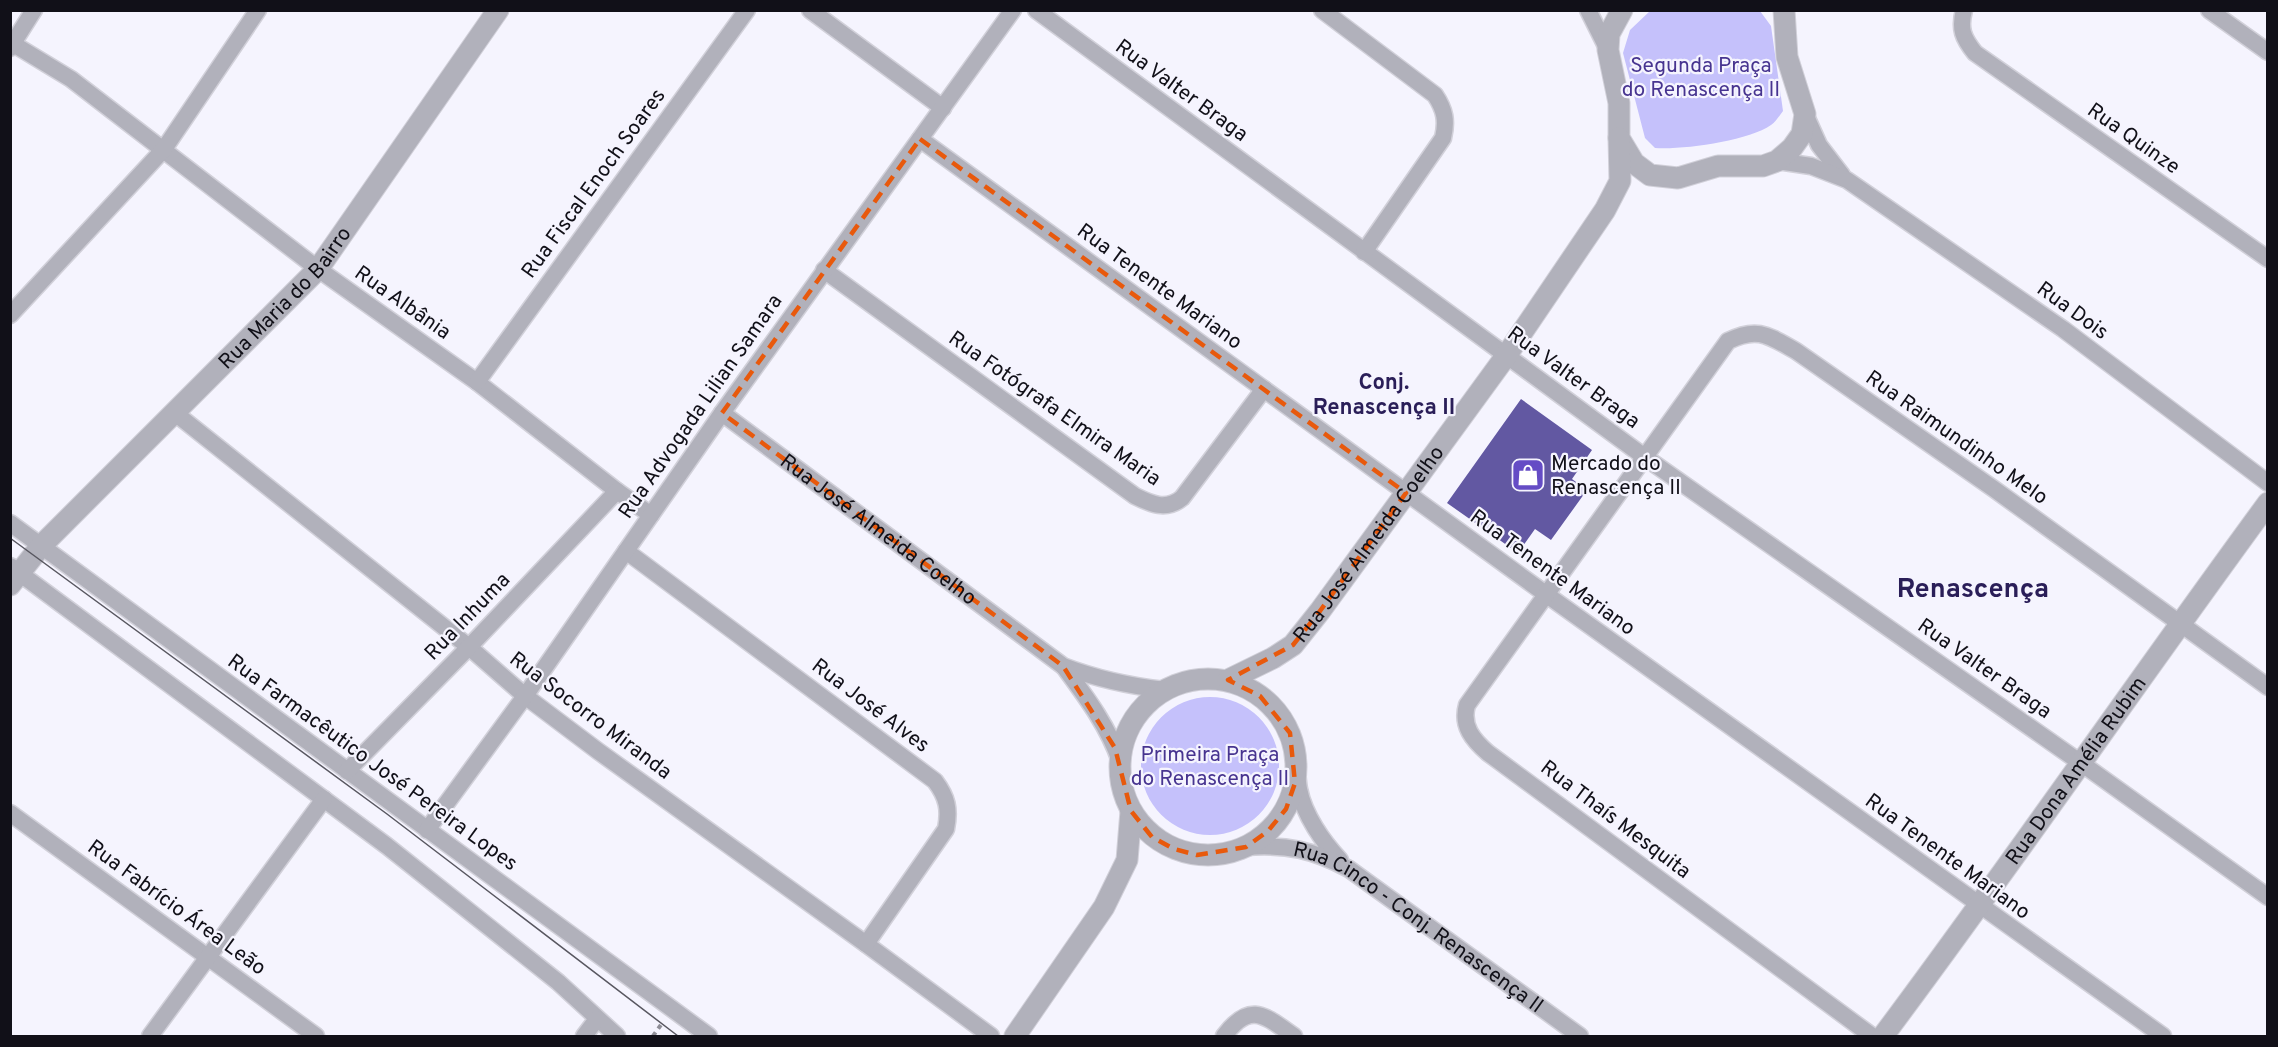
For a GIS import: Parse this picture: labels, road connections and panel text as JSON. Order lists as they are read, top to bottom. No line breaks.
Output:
{"streets":{"street":["Rua Valter Braga","Rua Quinze","Rua Fiscal Enoch Soares","Rua Tenente Mariano","Rua Maria do Bairro","Rua Albânia","Rua Dois","Rua Advogada Lilian Samara","Rua Fotógrafa Elmira Maria","Rua Raimundinho Melo","Rua José Almeida Coelho","Rua Inhuma","Rua José Alves","Rua Socorro Miranda","Rua Farmacêutico José Pereira Lopes","Rua Dona Amélia Rubim","Rua Thaís Mesquita","Rua Fabrício Área Leão","Rua Cinco - Conj. Renascença II"]},"crossings":[["Rua Valter Braga","Rua Raimundinho Melo"],["Rua Valter Braga","Rua José Almeida Coelho"],["Rua Valter Braga","Rua Dona Amélia Rubim"],["Rua Fiscal Enoch Soares","Rua Albânia"],["Rua Tenente Mariano","Rua Advogada Lilian Samara"],["Rua Tenente Mariano","Rua Fotógrafa Elmira Maria"],["Rua Tenente Mariano","Rua Raimundinho Melo"],["Rua Tenente Mariano","Rua José Almeida Coelho"],["Rua Tenente Mariano","Rua Dona Amélia Rubim"],["Rua Tenente Mariano","Rua Thaís Mesquita"],["Rua Maria do Bairro","Rua Albânia"],["Rua Maria do Bairro","Rua Socorro Miranda"],["Rua Maria do Bairro","Rua Farmacêutico José Pereira Lopes"],["Rua Albânia","Rua Advogada Lilian Samara"],["Rua Albânia","Rua Inhuma"],["Rua Advogada Lilian Samara","Rua Fotógrafa Elmira Maria"],["Rua Advogada Lilian Samara","Rua José Almeida Coelho"],["Rua Advogada Lilian Samara","Rua José Alves"],["Rua Advogada Lilian Samara","Rua Socorro Miranda"],["Rua Advogada Lilian Samara","Rua Farmacêutico José Pereira Lopes"],["Rua Raimundinho Melo","Rua Dona Amélia Rubim"],["Rua Raimundinho Melo","Rua Thaís Mesquita"],["Rua José Almeida Coelho","Rua Cinco - Conj. Renascença II"],["Rua Inhuma","Rua Socorro Miranda"],["Rua Inhuma","Rua Farmacêutico José Pereira Lopes"],["Rua José Alves","Rua Socorro Miranda"]],"districts":["Conj. Renascença II","Renascença"],"parks":["Segunda Praça do Renascença II","Primeira Praça do Renascença II"],"places":{"shop":["Mercado do Renascença II"]}}
